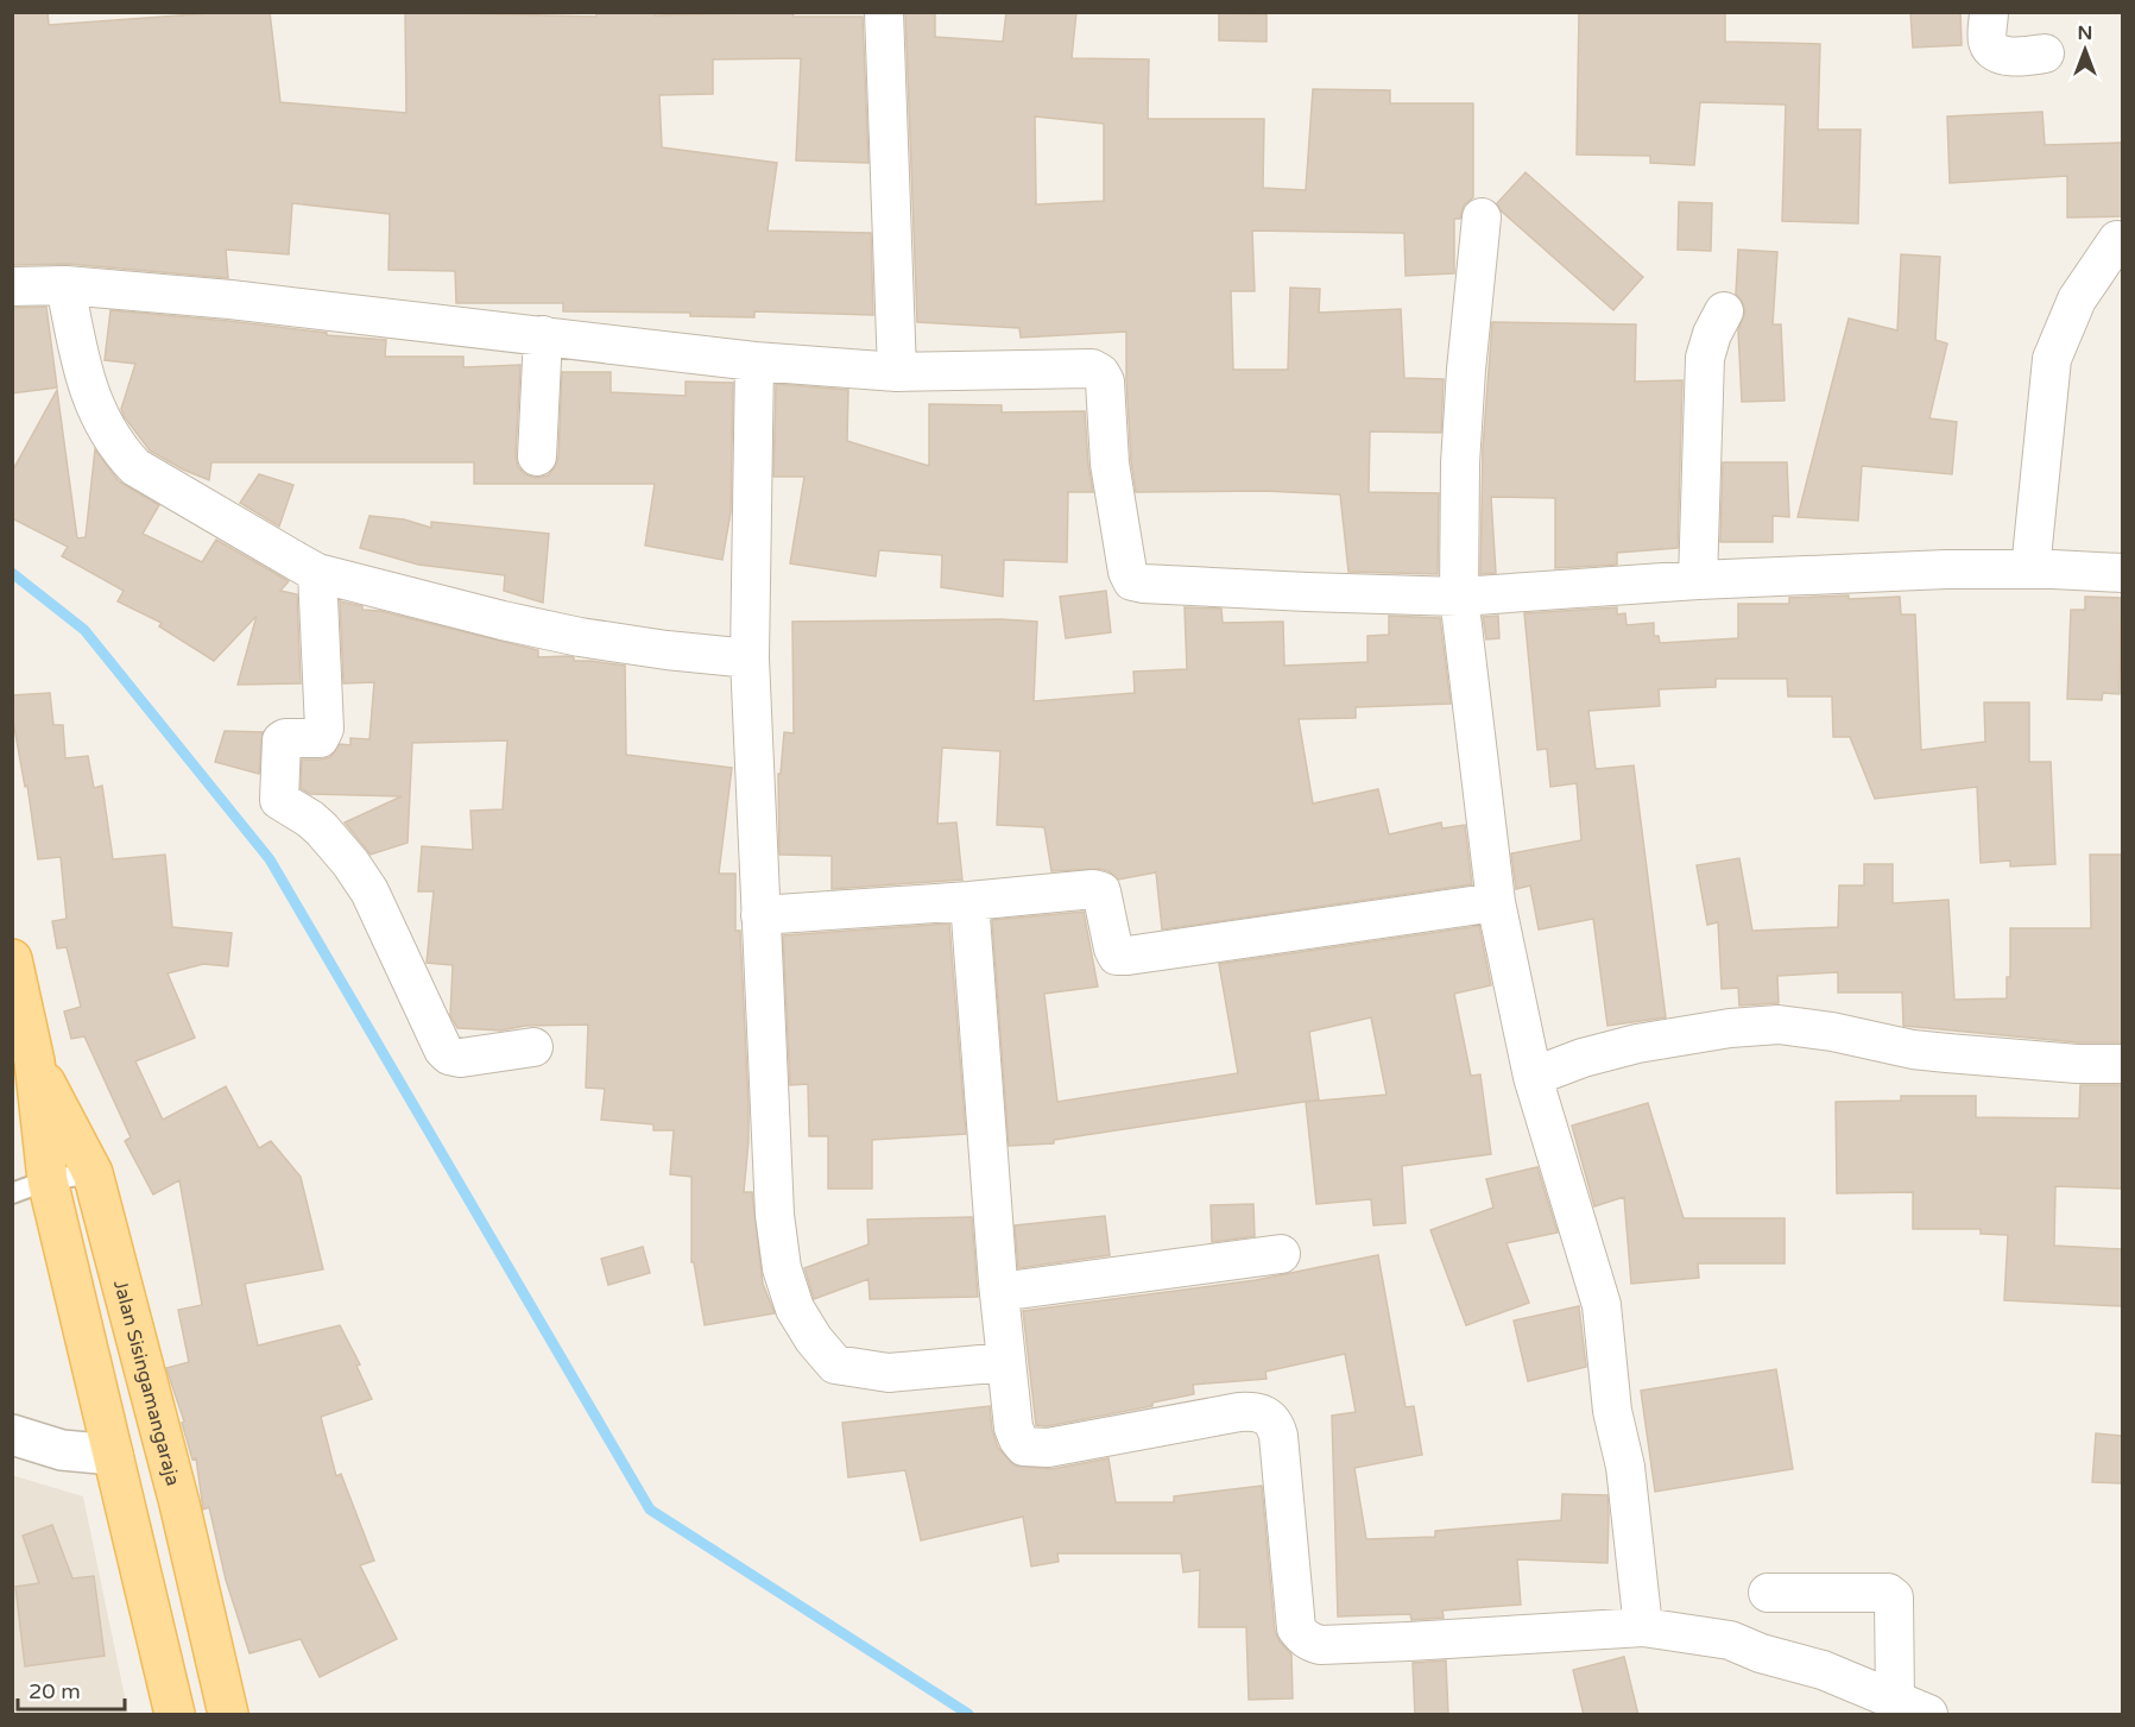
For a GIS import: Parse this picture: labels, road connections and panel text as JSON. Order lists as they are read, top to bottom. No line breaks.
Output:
{"streets":{"main road":["Jalan Sisingamangaraja"]},"scale_bar":"20 m","north":"top"}
